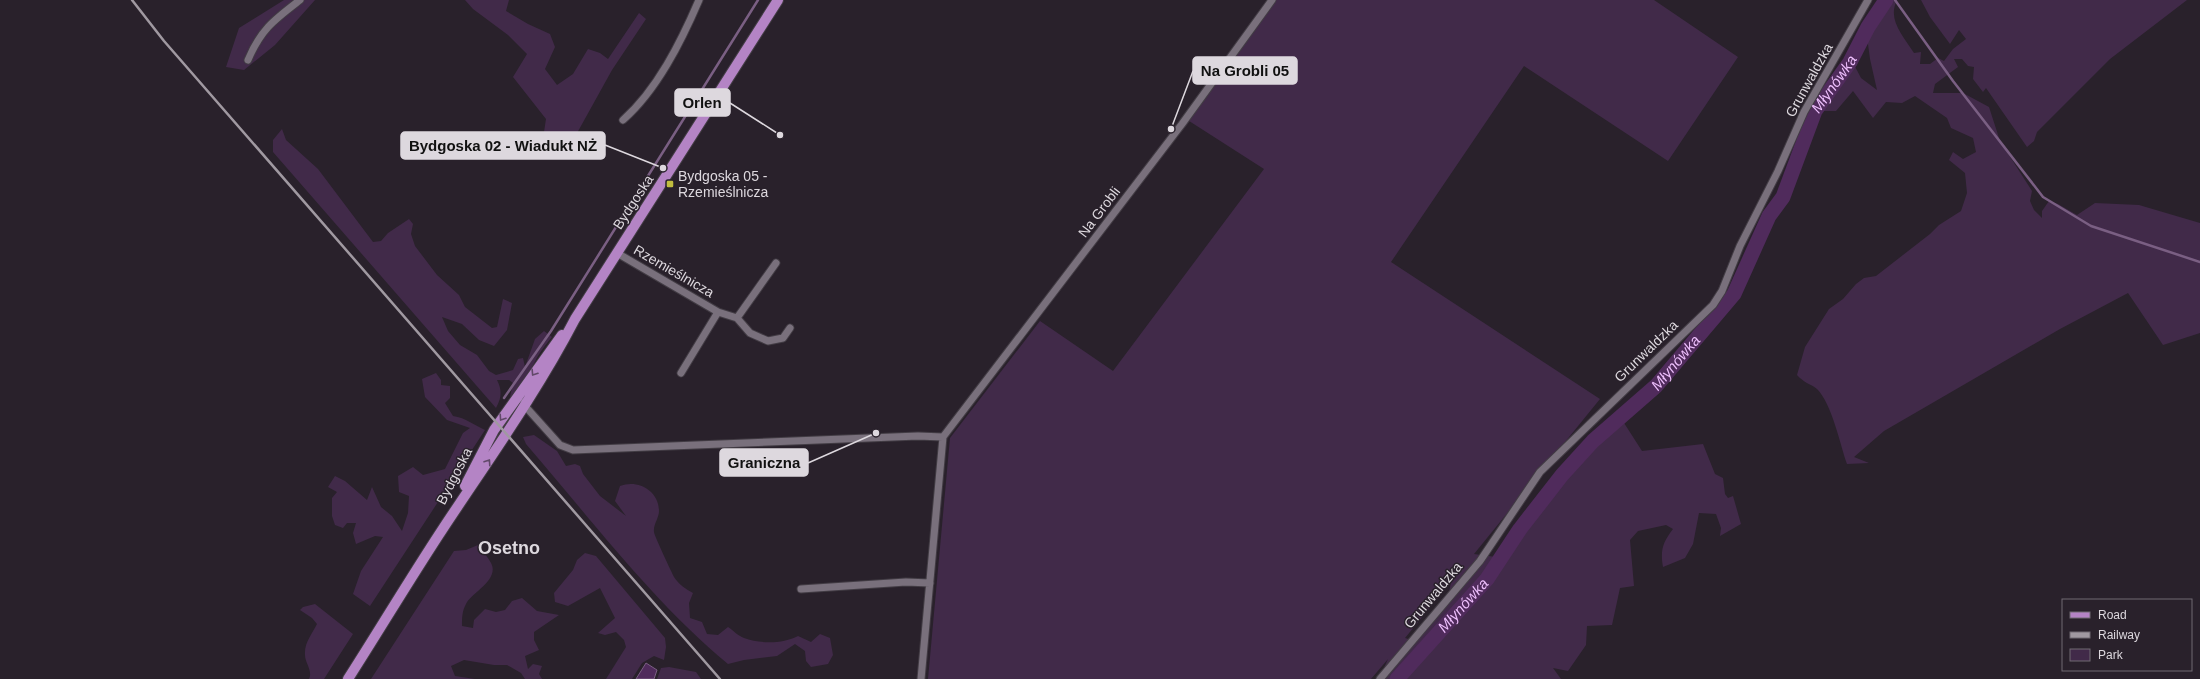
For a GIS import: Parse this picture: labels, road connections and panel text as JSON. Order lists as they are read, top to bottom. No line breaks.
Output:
{"streets":{"main road":["Bydgoska"],"street":["Grunwaldzka","Na Grobli","Rzemieślnicza"]},"crossings":[["Bydgoska","Rzemieślnicza"]],"districts":["Osetno"],"water":["Młynówka"],"places":{"other":["Na Grobli 05","Orlen","Bydgoska 02 - Wiadukt NŻ","Graniczna"],"transit":["Bydgoska 05 - Rzemieślnicza"]},"legend":["Road","Railway","Park"]}
